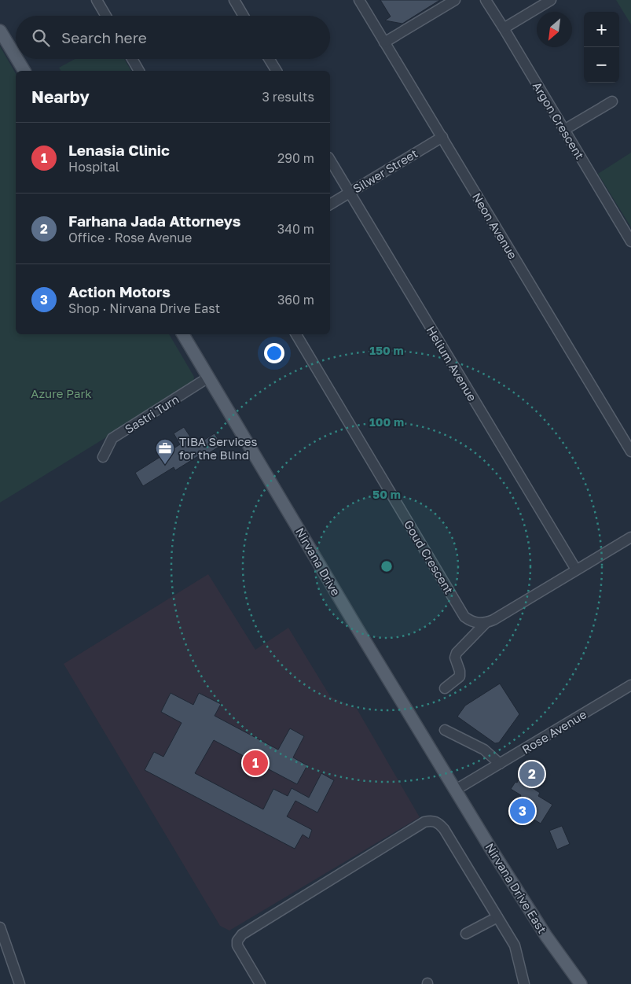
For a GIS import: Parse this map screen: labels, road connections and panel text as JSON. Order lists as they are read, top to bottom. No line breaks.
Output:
{"streets":{"main road":["Nirvana Drive","Nirvana Drive East"],"street":["Argon Crescent","Silwer Street","Neon Avenue","Helium Avenue","Sastri Turn","Goud Crescent","Rose Avenue"]},"crossings":[["Silwer Street","Neon Avenue"],["Silwer Street","Helium Avenue"],["Sastri Turn","Nirvana Drive"],["Nirvana Drive","Rose Avenue"],["Nirvana Drive","Nirvana Drive East"],["Rose Avenue","Nirvana Drive East"]],"parks":["Azure Park"],"places":{"office":["TIBA Services for the Blind"]},"north":"bottom left","page":{"map_buttons":["+","−"],"search":"Search here","heading":["Nearby","3 results"],"list":[{"mark":"1","name":"Lenasia Clinic","note":"Hospital","value":"290 m"},{"mark":"2","name":"Farhana Jada Attorneys","note":"Office · Rose Avenue","value":"340 m"},{"mark":"3","name":"Action Motors","note":"Shop · Nirvana Drive East","value":"360 m"}],"pins":["1","2","3"]},"rings":["150 m","100 m","50 m"]}
